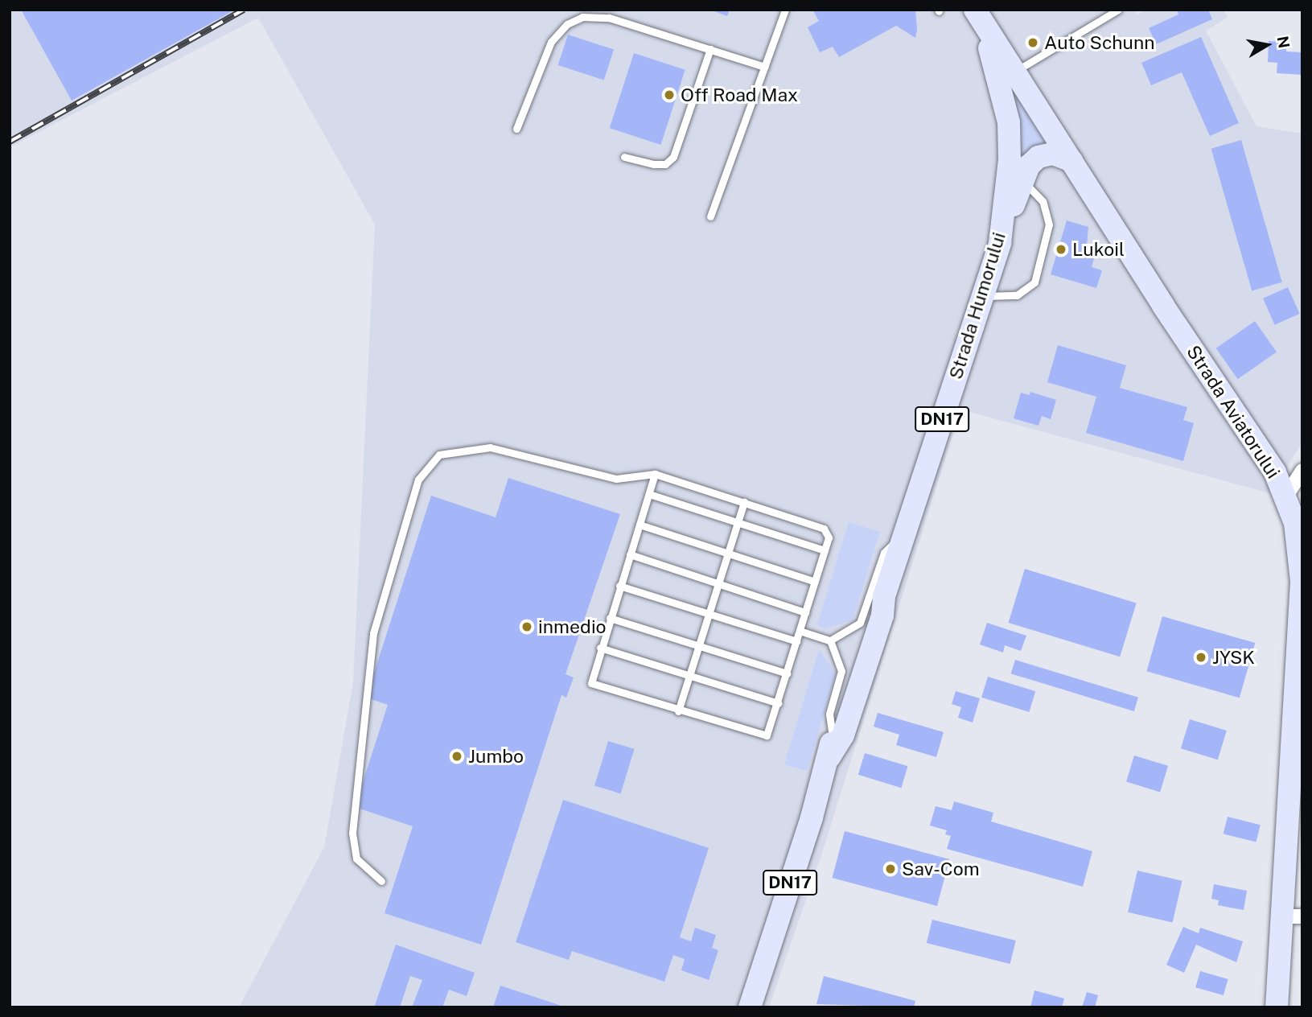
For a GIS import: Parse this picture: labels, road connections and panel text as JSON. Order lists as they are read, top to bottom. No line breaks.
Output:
{"streets":{"main road":["Strada Humorului","Strada Aviatorului","DN17"]},"crossings":[["Strada Humorului","Strada Aviatorului"]],"places":["Auto Schunn","Off Road Max","Lukoil","inmedio","JYSK","Jumbo","Sav-Com"],"north":"right"}
